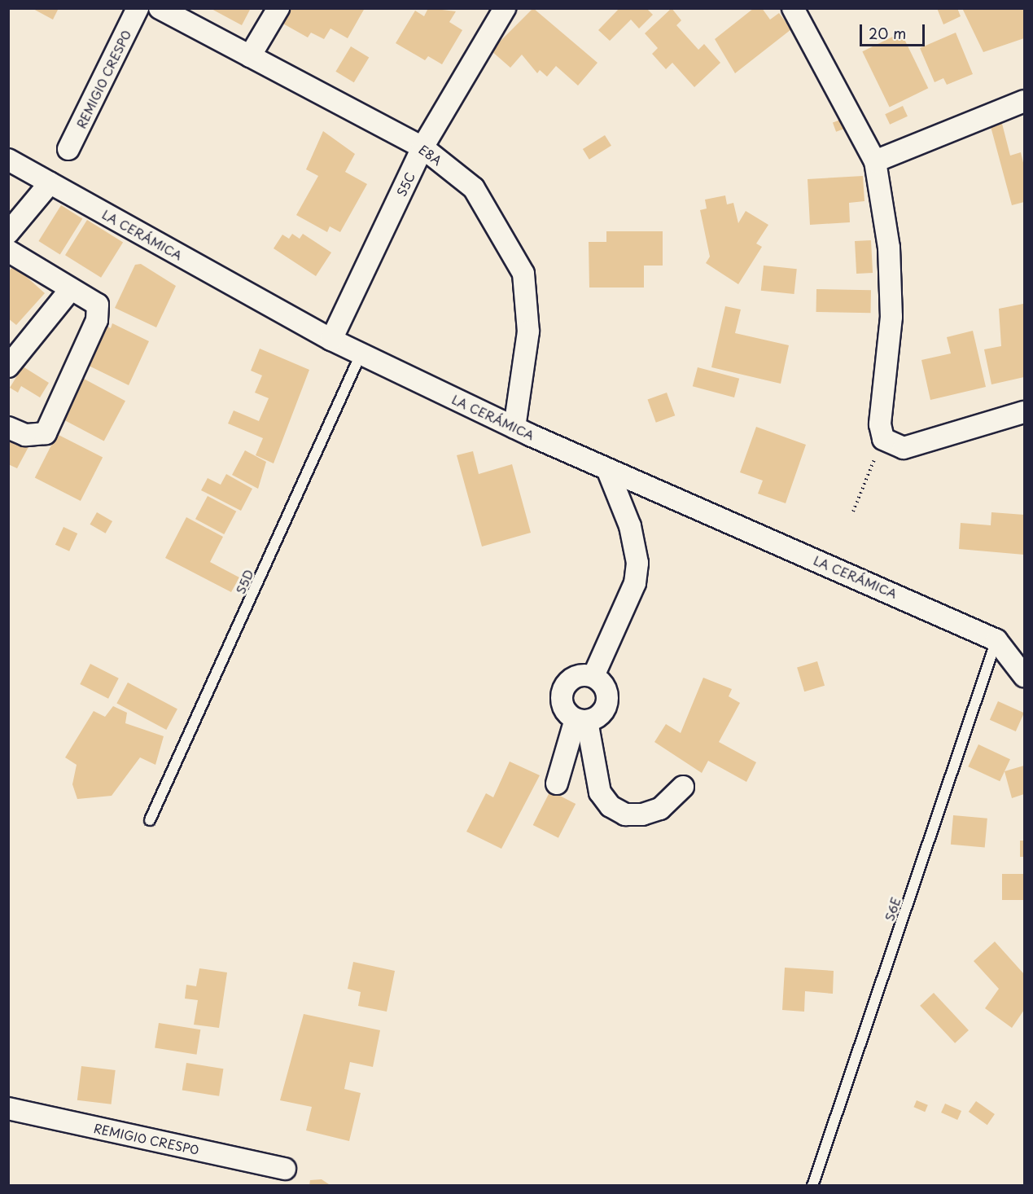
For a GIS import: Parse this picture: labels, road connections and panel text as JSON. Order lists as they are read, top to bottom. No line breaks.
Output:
{"streets":{"street":["REMIGIO CRESPO","E8A","S5C","LA CERÁMICA"],"lane":["S5D","S6E"]},"crossings":[["E8A","S5C"],["E8A","LA CERÁMICA"],["S5C","LA CERÁMICA"],["LA CERÁMICA","S5D"],["LA CERÁMICA","S6E"]],"scale_bar":"20 m"}
